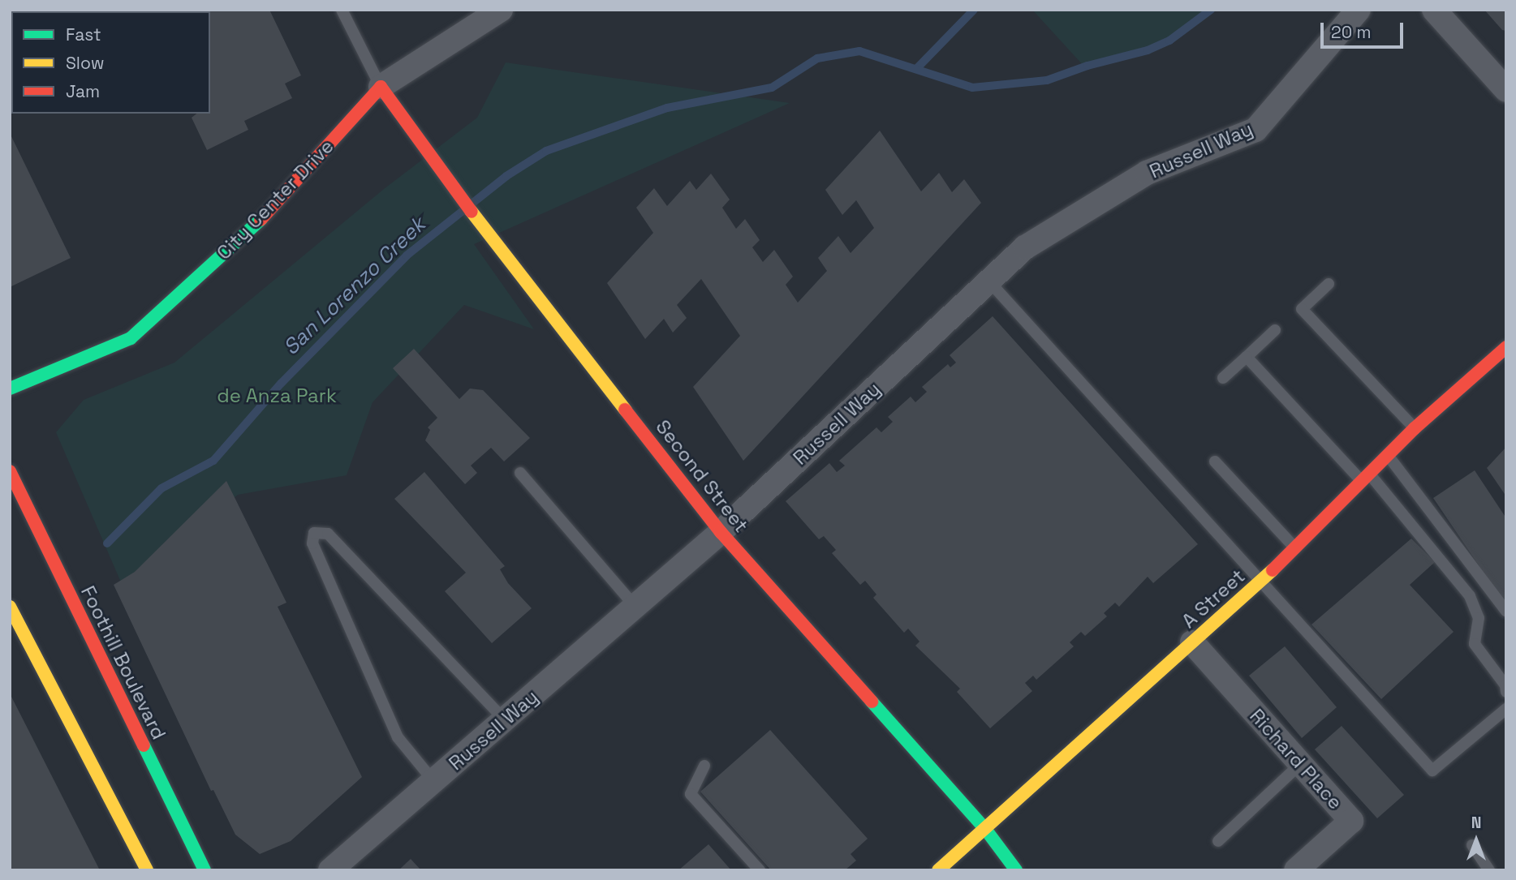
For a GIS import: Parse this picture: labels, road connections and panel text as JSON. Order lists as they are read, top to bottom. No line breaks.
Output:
{"streets":{"main road":["City Center Drive","Second Street","A Street","Foothill Boulevard"],"street":["Russell Way","Richard Place"]},"crossings":[["Russell Way","Second Street"],["City Center Drive","Second Street"],["Second Street","A Street"],["A Street","Richard Place"]],"water":["San Lorenzo Creek"],"parks":["de Anza Park"],"legend":["Fast","Slow","Jam"],"scale_bar":"20 m","north":"top"}
